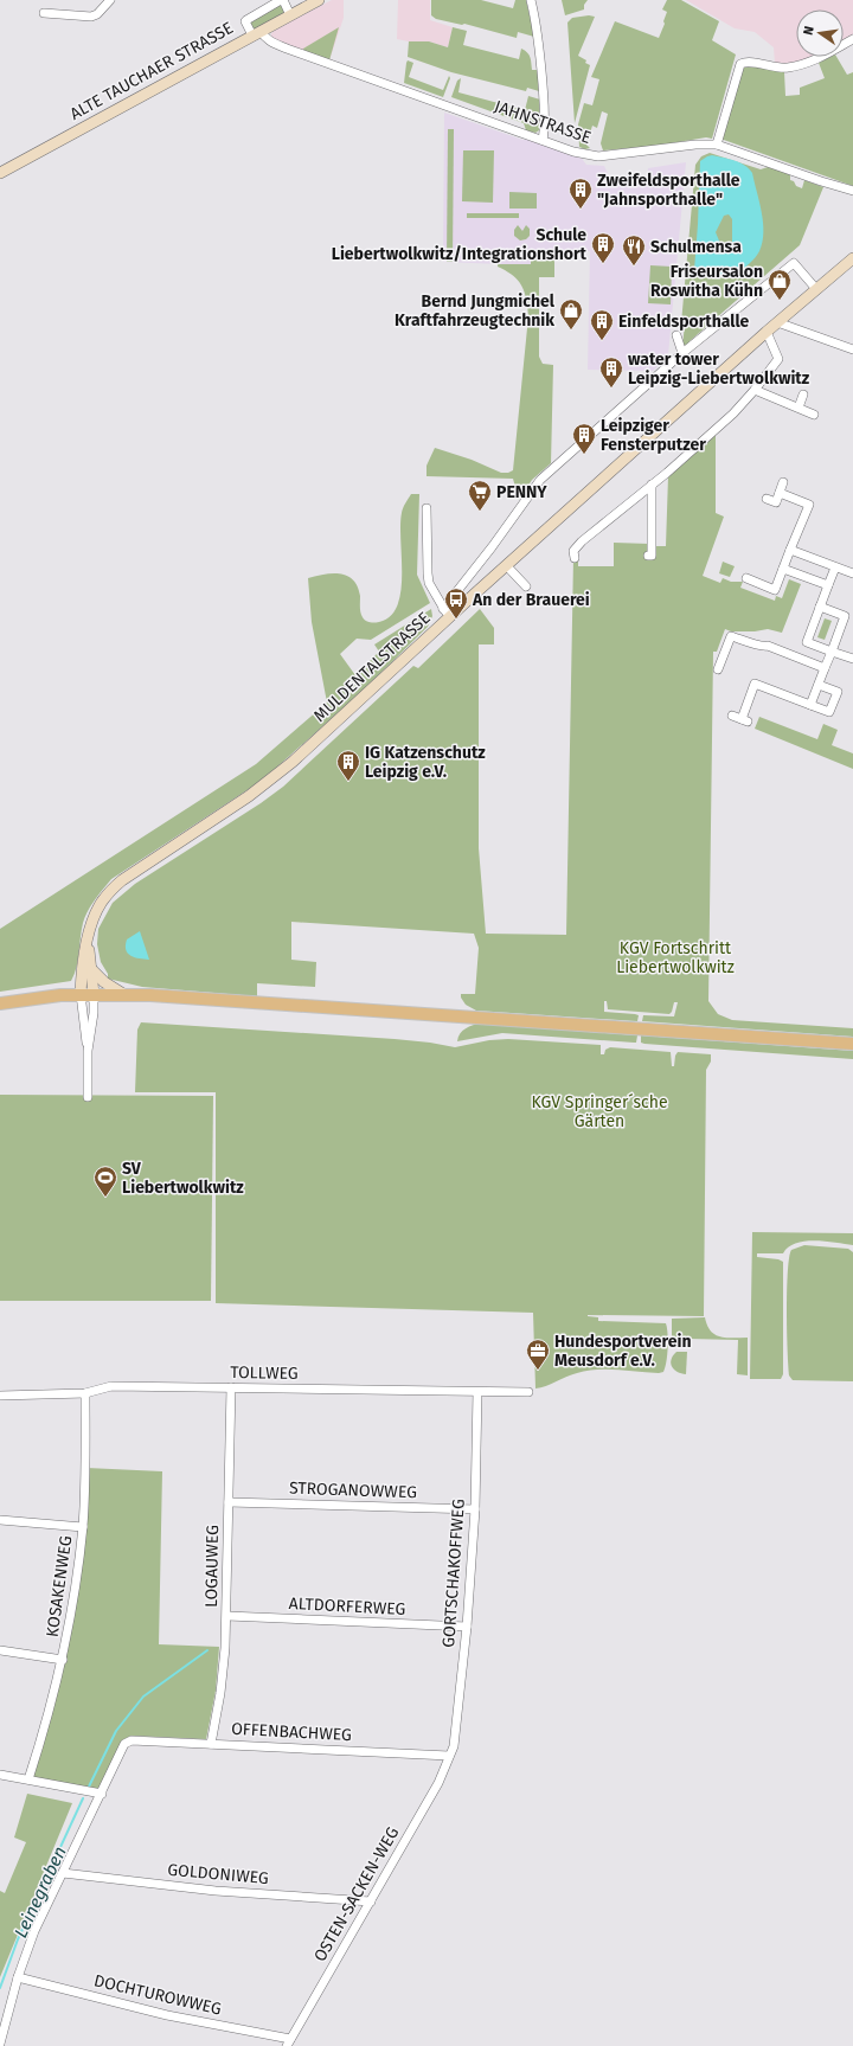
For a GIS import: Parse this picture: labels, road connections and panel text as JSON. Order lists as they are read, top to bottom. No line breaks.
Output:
{"streets":{"main road":["ALTE TAUCHAER STRASSE","MULDENTALSTRASSE"],"street":["JAHNSTRASSE","TOLLWEG","STROGANOWWEG","LOGAUWEG","GORTSCHAKOFFWEG","KOSAKENWEG","ALTDORFERWEG","OFFENBACHWEG","GOLDONIWEG","OSTEN-SACKEN-WEG","DOCHTUROWWEG"]},"crossings":[["ALTE TAUCHAER STRASSE","JAHNSTRASSE"],["TOLLWEG","LOGAUWEG"],["TOLLWEG","GORTSCHAKOFFWEG"],["TOLLWEG","KOSAKENWEG"],["STROGANOWWEG","LOGAUWEG"],["STROGANOWWEG","GORTSCHAKOFFWEG"],["LOGAUWEG","ALTDORFERWEG"],["LOGAUWEG","OFFENBACHWEG"],["GORTSCHAKOFFWEG","ALTDORFERWEG"],["GORTSCHAKOFFWEG","OFFENBACHWEG"],["GORTSCHAKOFFWEG","OSTEN-SACKEN-WEG"],["OFFENBACHWEG","OSTEN-SACKEN-WEG"],["GOLDONIWEG","OSTEN-SACKEN-WEG"],["OSTEN-SACKEN-WEG","DOCHTUROWWEG"]],"water":["Leinegraben"],"parks":["KGV Fortschritt Liebertwolkwitz","KGV Springer´sche Gärten"],"places":{"building":["Zweifeldsporthalle \"Jahnsporthalle\"","Schule Liebertwolkwitz/Integrationshort","Einfeldsporthalle","water tower Leipzig-Liebertwolkwitz","Leipziger Fensterputzer","IG Katzenschutz Leipzig e.V."],"restaurant":["Schulmensa"],"shop":["Friseursalon Roswitha Kühn","Bernd Jungmichel Kraftfahrzeugtechnik"],"supermarket":["PENNY"],"bus stop":["An der Brauerei"],"sports":["SV Liebertwolkwitz"],"office":["Hundesportverein Meusdorf e.V."]},"north":"left"}
